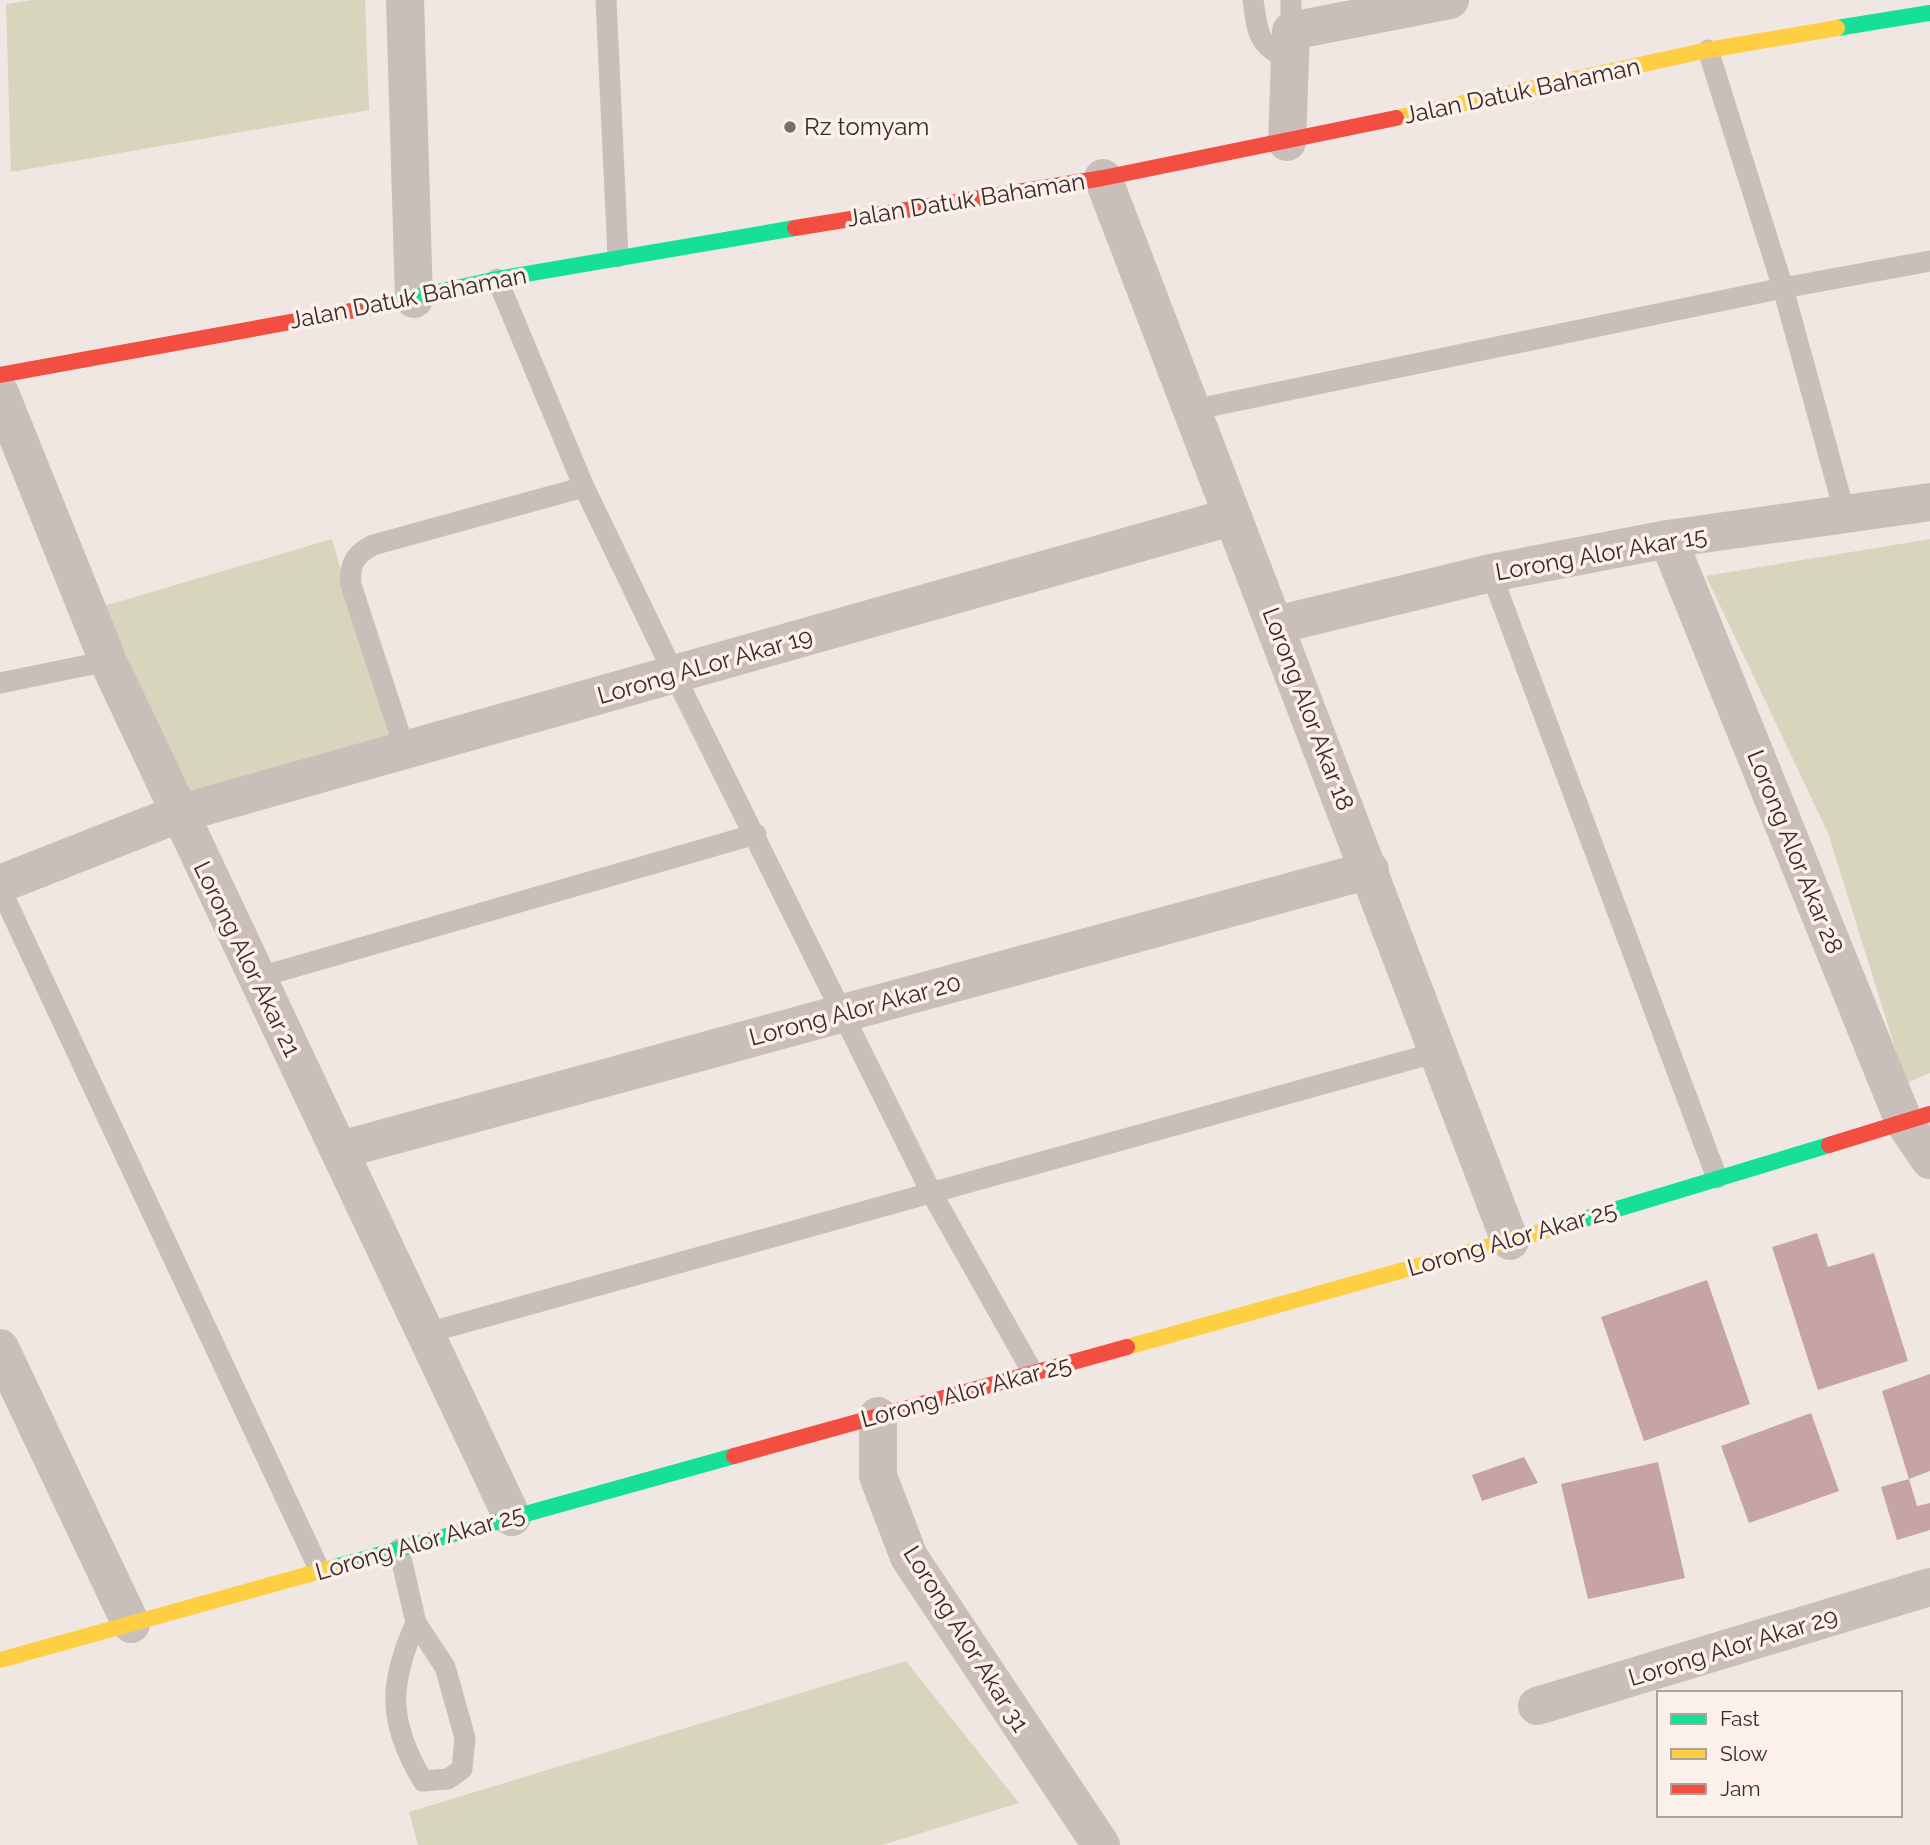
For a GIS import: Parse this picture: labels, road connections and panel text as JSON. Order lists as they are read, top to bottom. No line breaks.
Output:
{"streets":{"street":["Jalan Datuk Bahaman","Lorong Alor Akar 15","Lorong ALor Akar 19","Lorong Alor Akar 18","Lorong Alor Akar 28","Lorong Alor Akar 21","Lorong Alor Akar 20","Lorong Alor Akar 25","Lorong Alor Akar 31","Lorong Alor Akar 29"]},"crossings":[["Jalan Datuk Bahaman","Lorong Alor Akar 18"],["Lorong Alor Akar 15","Lorong Alor Akar 18"],["Lorong Alor Akar 15","Lorong Alor Akar 28"],["Lorong ALor Akar 19","Lorong Alor Akar 18"],["Lorong ALor Akar 19","Lorong Alor Akar 21"],["Lorong Alor Akar 18","Lorong Alor Akar 20"],["Lorong Alor Akar 18","Lorong Alor Akar 25"],["Lorong Alor Akar 28","Lorong Alor Akar 25"],["Lorong Alor Akar 21","Lorong Alor Akar 20"],["Lorong Alor Akar 21","Lorong Alor Akar 25"],["Lorong Alor Akar 25","Lorong Alor Akar 31"]],"places":["Rz tomyam"],"legend":["Fast","Slow","Jam"]}
